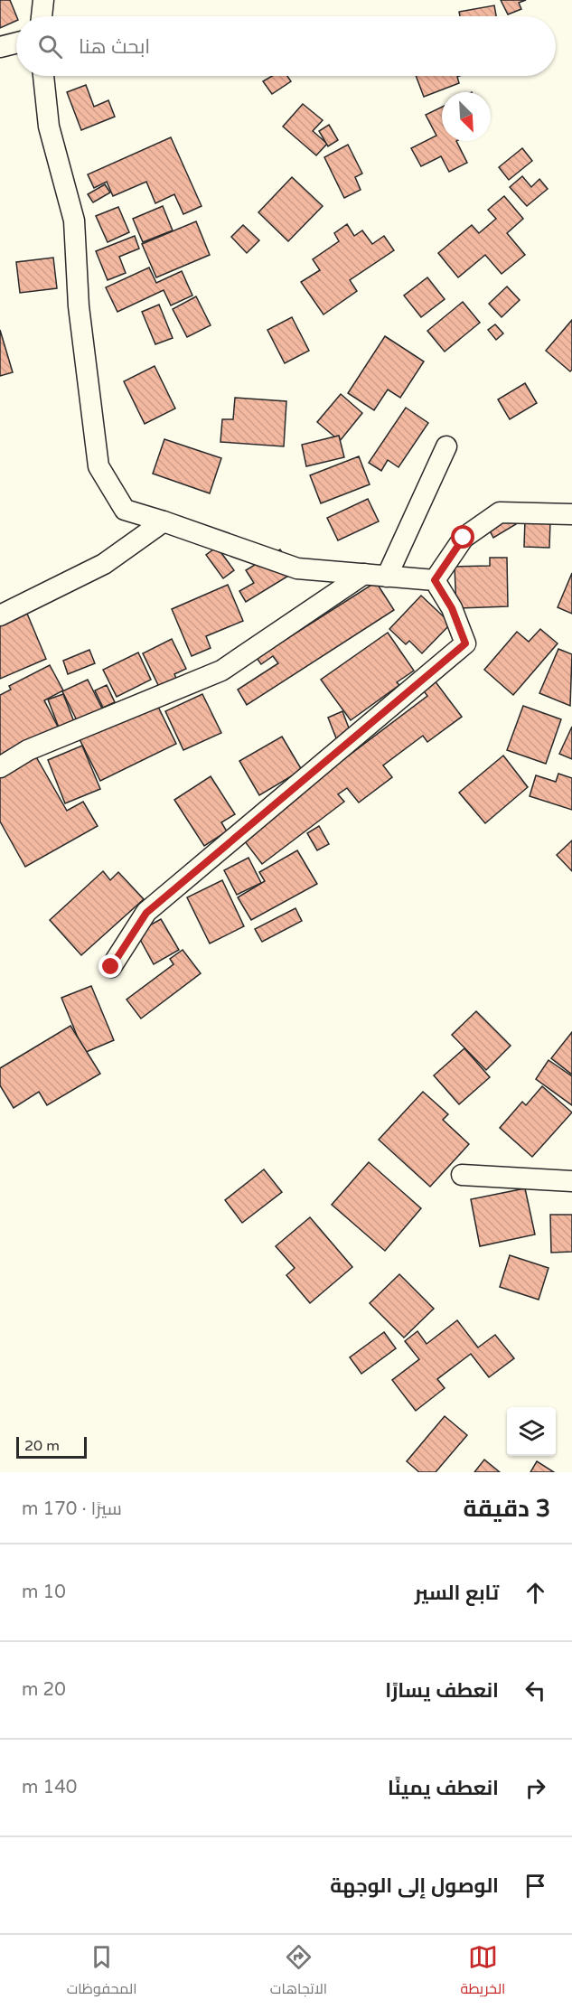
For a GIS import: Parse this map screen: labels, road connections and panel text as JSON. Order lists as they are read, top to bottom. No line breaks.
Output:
{"scale_bar":"20 m","north":"bottom right","page":{"search":"ابحث هنا","scale":"20 m","heading":["3 دقيقة","سيرًا · 170 m"],"list":[["تابع السير","10 m"],["انعطف يسارًا","20 m"],["انعطف يمينًا","140 m"],"الوصول إلى الوجهة"],"nav":["الخريطة","الاتجاهات","المحفوظات"]}}
